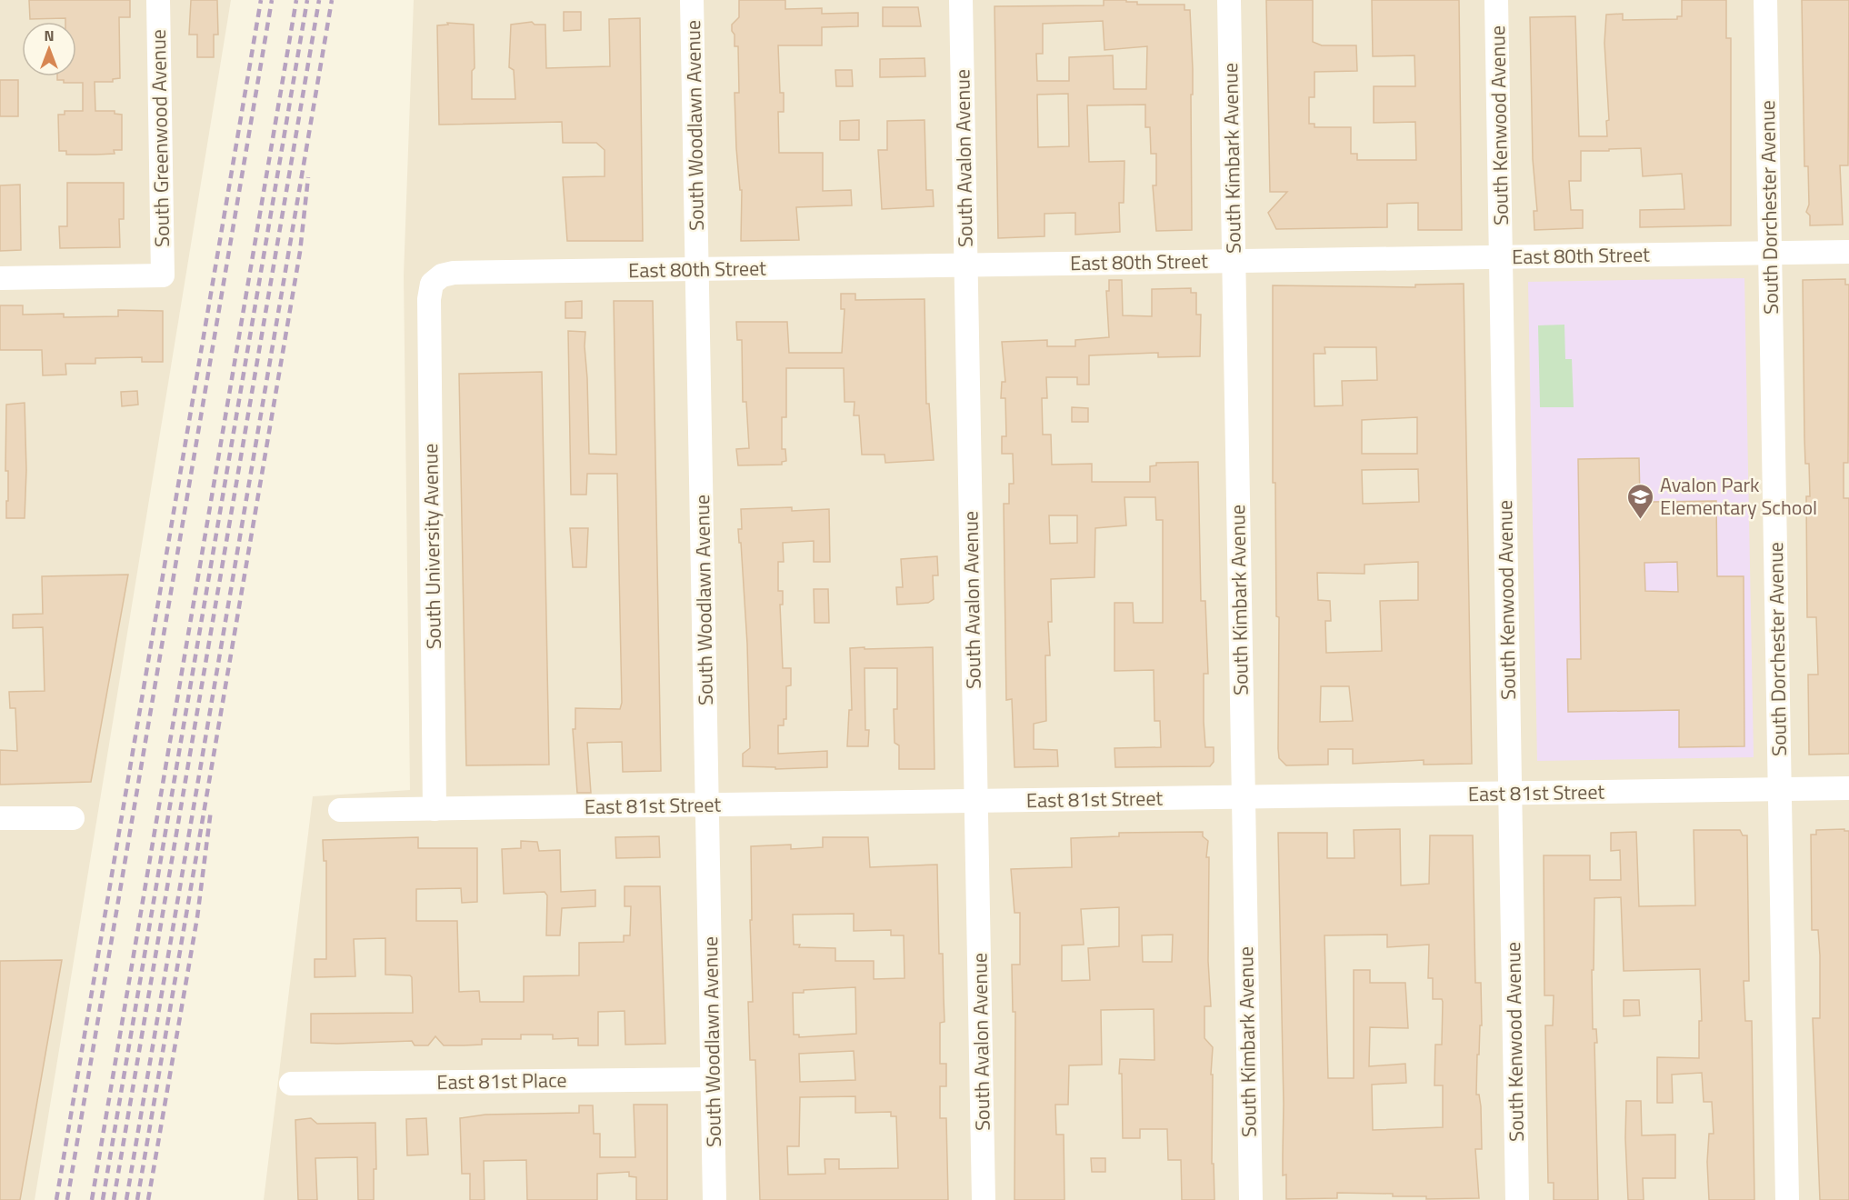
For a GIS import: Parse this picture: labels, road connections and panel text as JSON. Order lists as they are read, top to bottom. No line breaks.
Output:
{"streets":{"street":["South Woodlawn Avenue","South Kenwood Avenue","South Greenwood Avenue","South Avalon Avenue","South Kimbark Avenue","South Dorchester Avenue","East 80th Street","South University Avenue","East 81st Street","East 81st Place"]},"crossings":[["South Woodlawn Avenue","East 80th Street"],["South Woodlawn Avenue","East 81st Street"],["South Woodlawn Avenue","East 81st Place"],["South Kenwood Avenue","East 80th Street"],["South Kenwood Avenue","East 81st Street"],["South Avalon Avenue","East 80th Street"],["South Avalon Avenue","East 81st Street"],["South Kimbark Avenue","East 80th Street"],["South Kimbark Avenue","East 81st Street"],["South Dorchester Avenue","East 80th Street"],["South Dorchester Avenue","East 81st Street"],["East 80th Street","South University Avenue"],["South University Avenue","East 81st Street"]],"places":{"school or university":["Avalon Park Elementary School"]},"north":"top"}
